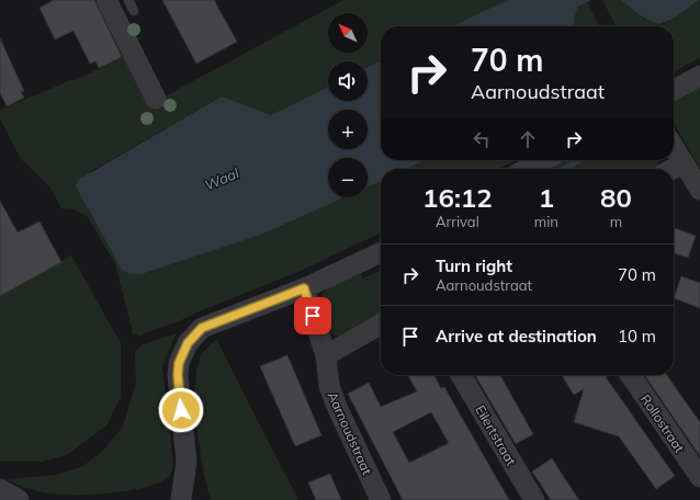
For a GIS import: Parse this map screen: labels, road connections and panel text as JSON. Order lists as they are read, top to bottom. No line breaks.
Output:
{"streets":{"street":["Rollostraat","Aarnoudstraat","Eilertstraat"]},"water":["Waal"],"north":"top left","page":{"map_buttons":["+","−"],"turn":["70 m","Aarnoudstraat"],"eta":["16:12","Arrival","1","min","80","m"],"list":[{"name":"Turn right","note":"Aarnoudstraat","value":"70 m"},{"name":"Arrive at destination","value":"10 m"}]}}
